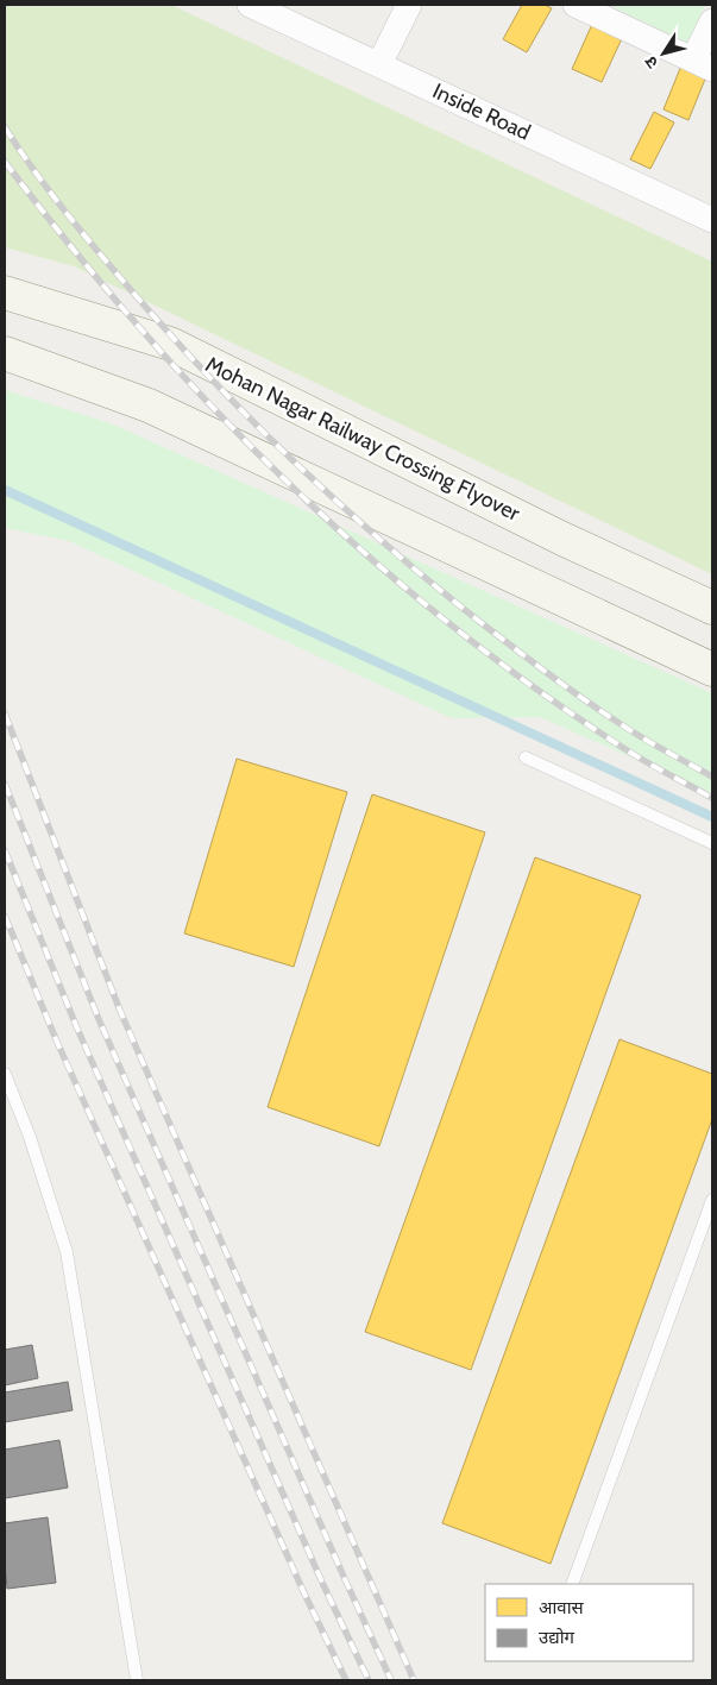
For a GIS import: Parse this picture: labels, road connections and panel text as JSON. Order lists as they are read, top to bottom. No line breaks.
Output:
{"streets":{"main road":["Mohan Nagar Railway Crossing Flyover"],"street":["Inside Road"]},"legend":["आवास","उद्योग"],"north":"bottom left"}
